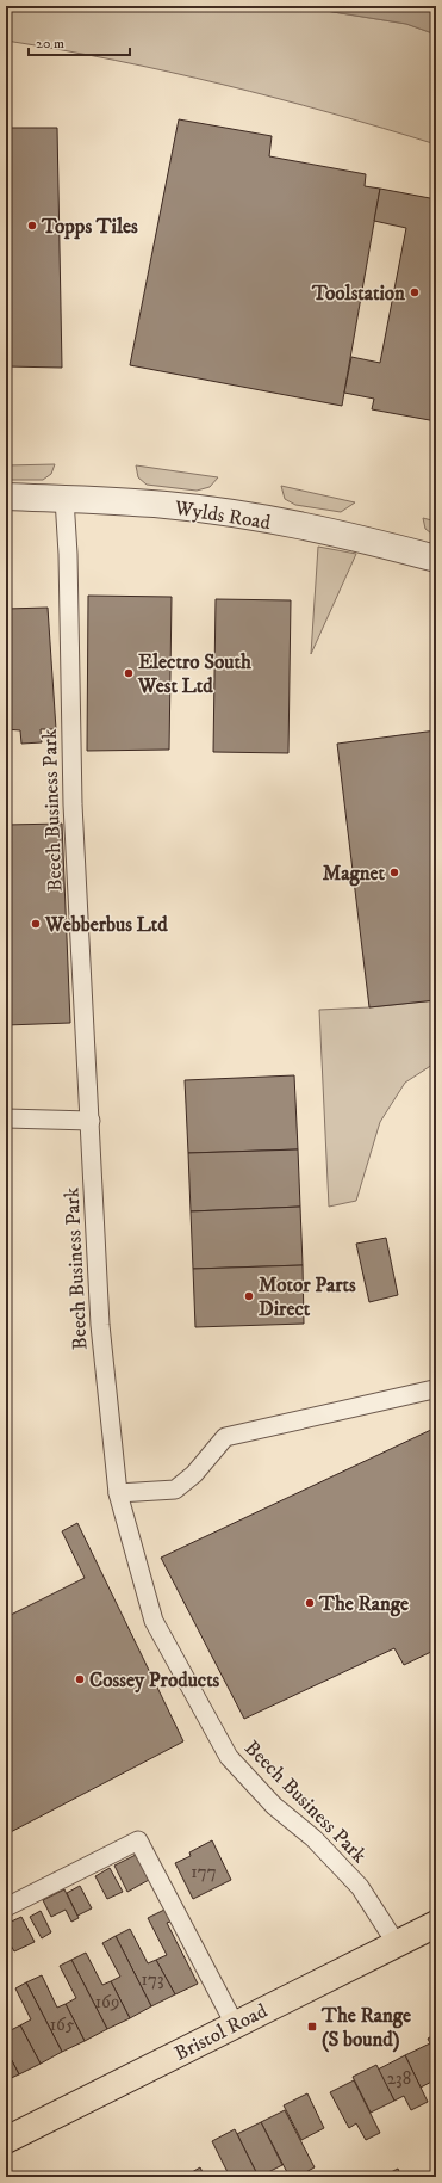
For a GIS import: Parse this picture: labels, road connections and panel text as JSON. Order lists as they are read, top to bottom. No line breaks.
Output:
{"streets":{"main road":["Bristol Road"],"street":["Wylds Road"],"lane":["Beech Business Park"]},"crossings":[["Wylds Road","Beech Business Park"],["Beech Business Park","Bristol Road"]],"places":{"other":["Topps Tiles","Toolstation","Electro South West Ltd","Magnet","Webberbus Ltd","Motor Parts Direct","The Range","Cossey Products"],"transit":["The Range (S bound)"]},"house_numbers":["177","173","169","165","238"],"scale_bar":"20 m"}
